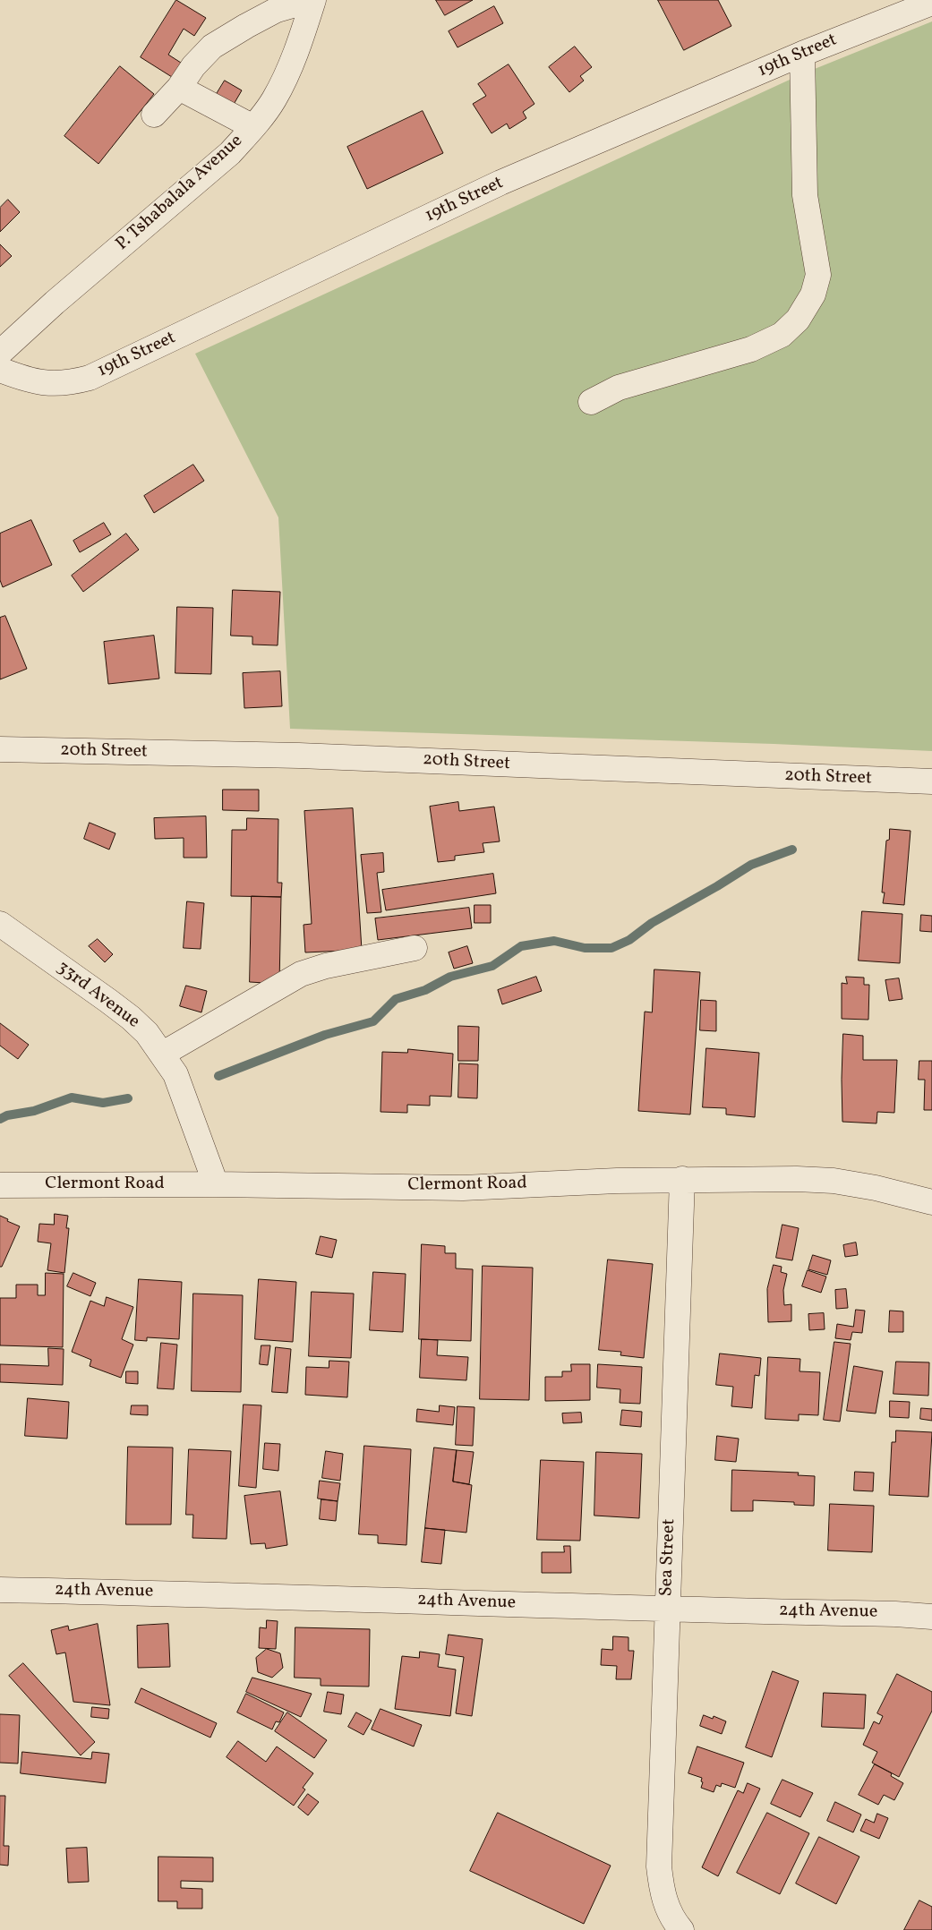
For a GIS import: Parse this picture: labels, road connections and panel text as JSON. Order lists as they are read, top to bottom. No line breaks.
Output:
{"streets":{"street":["19th Street","P. Tshabalala Avenue","20th Street","33rd Avenue","Clermont Road","Sea Street","24th Avenue"]},"crossings":[["33rd Avenue","Clermont Road"],["Clermont Road","Sea Street"],["Sea Street","24th Avenue"]]}
